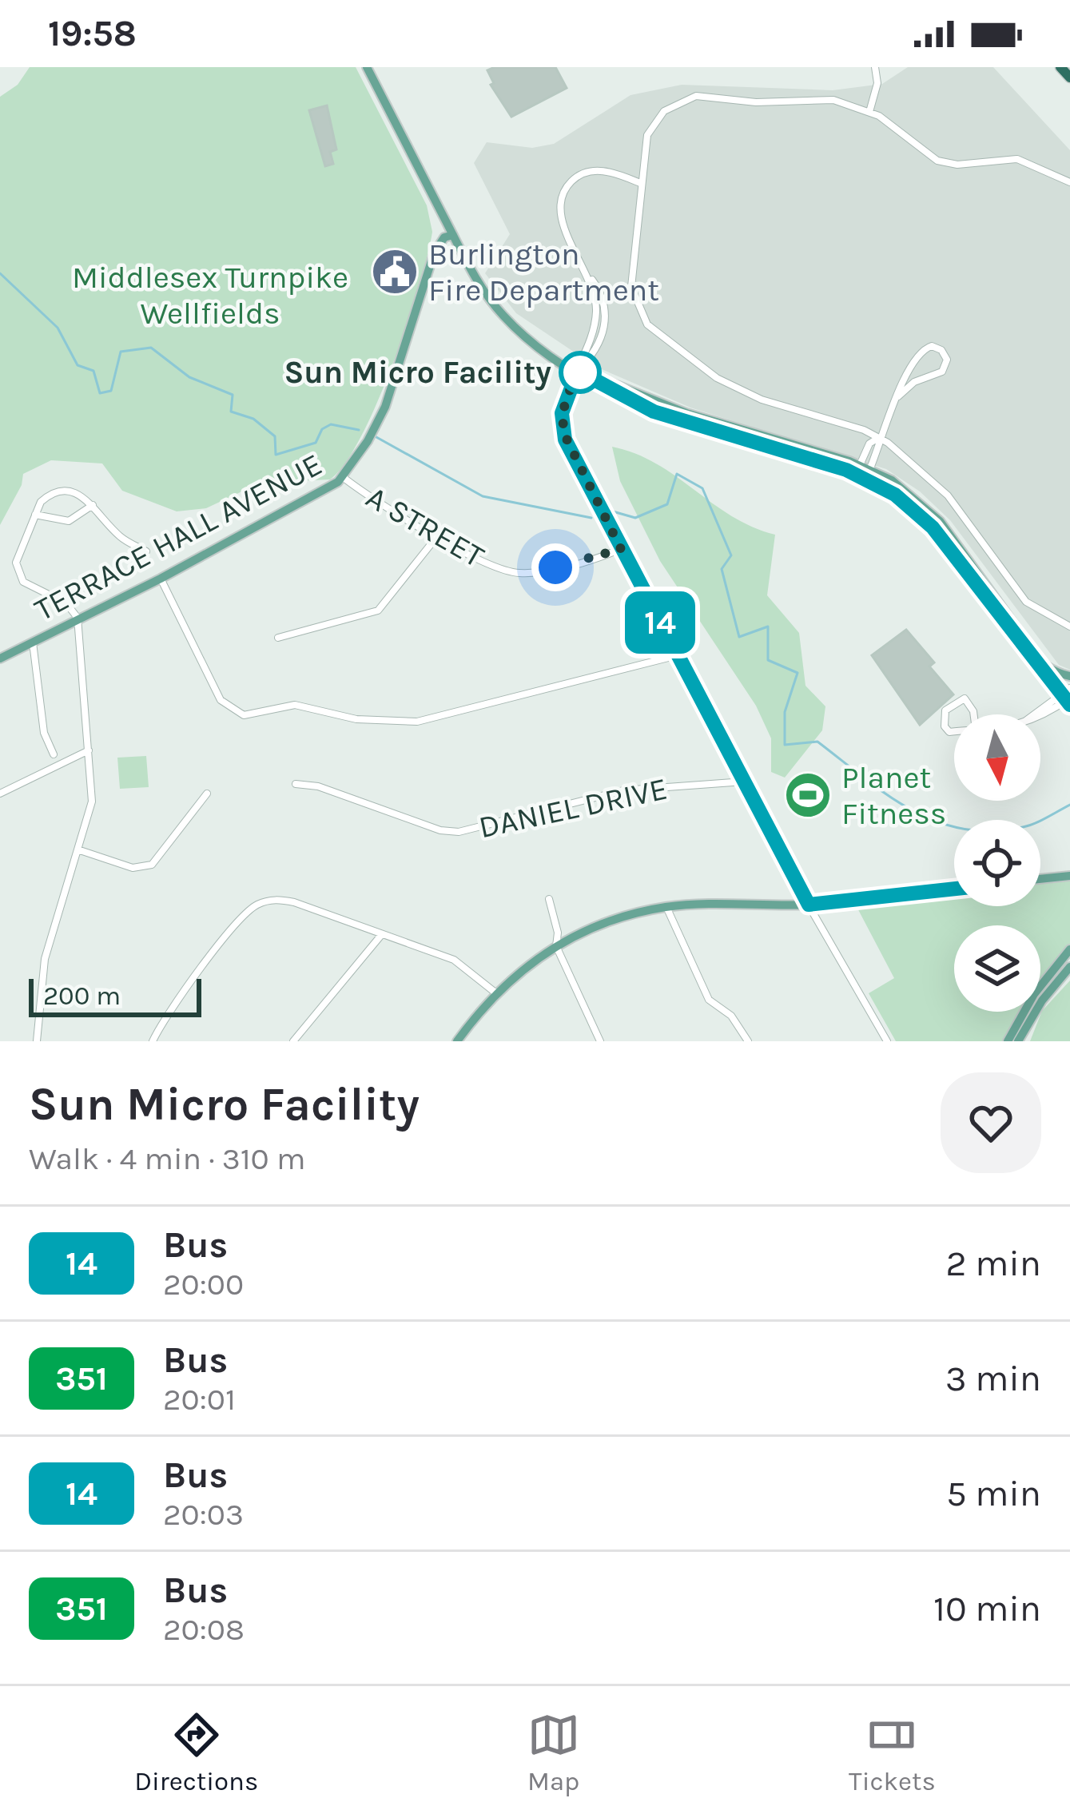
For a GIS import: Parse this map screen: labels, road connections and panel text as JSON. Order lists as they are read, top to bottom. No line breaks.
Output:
{"streets":{"main road":["TERRACE HALL AVENUE"],"street":["A STREET","DANIEL DRIVE"]},"crossings":[["A STREET","TERRACE HALL AVENUE"]],"parks":["Middlesex Turnpike Wellfields"],"places":{"public building":["Burlington Fire Department"],"other":["Sun Micro Facility"],"sports":["Planet Fitness"]},"lines":["bus line 14"],"scale_bar":"200 m","north":"bottom","page":{"status":"19:58","on_map":"14","scale":"200 m","heading":["Sun Micro Facility","Walk · 4 min · 310 m"],"list":[{"mark":"14","name":"Bus","note":"20:00","value":"2 min"},{"mark":"351","name":"Bus","note":"20:01","value":"3 min"},{"mark":"14","name":"Bus","note":"20:03","value":"5 min"},{"mark":"351","name":"Bus","note":"20:08","value":"10 min"}],"tabs":["Directions","Map","Tickets"]}}
